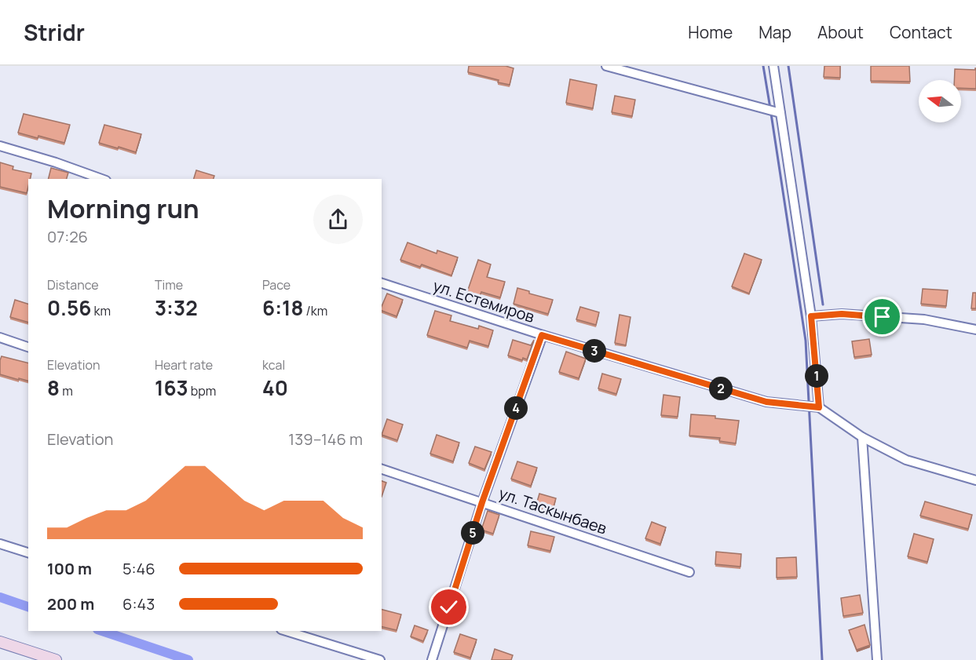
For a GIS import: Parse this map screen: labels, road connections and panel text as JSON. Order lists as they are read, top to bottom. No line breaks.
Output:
{"streets":{"street":["ул. Естемиров","ул. Таскынбаев"]},"north":"left","page":{"header":"Stridr","nav":["Home","Map","About","Contact"],"heading":["Morning run","07:26"],"stats":[["Distance","0.56 km"],["Time","3:32"],["Pace","6:18 /km"],["Elevation","8 m"],["Heart rate","163 bpm"],["kcal","40"]],"pins":["3","1","2","4","5"],"chart":["Elevation","139–146 m"],"list":[{"name":"100 m","note":"5:46"},{"name":"200 m","note":"6:43"}]}}
